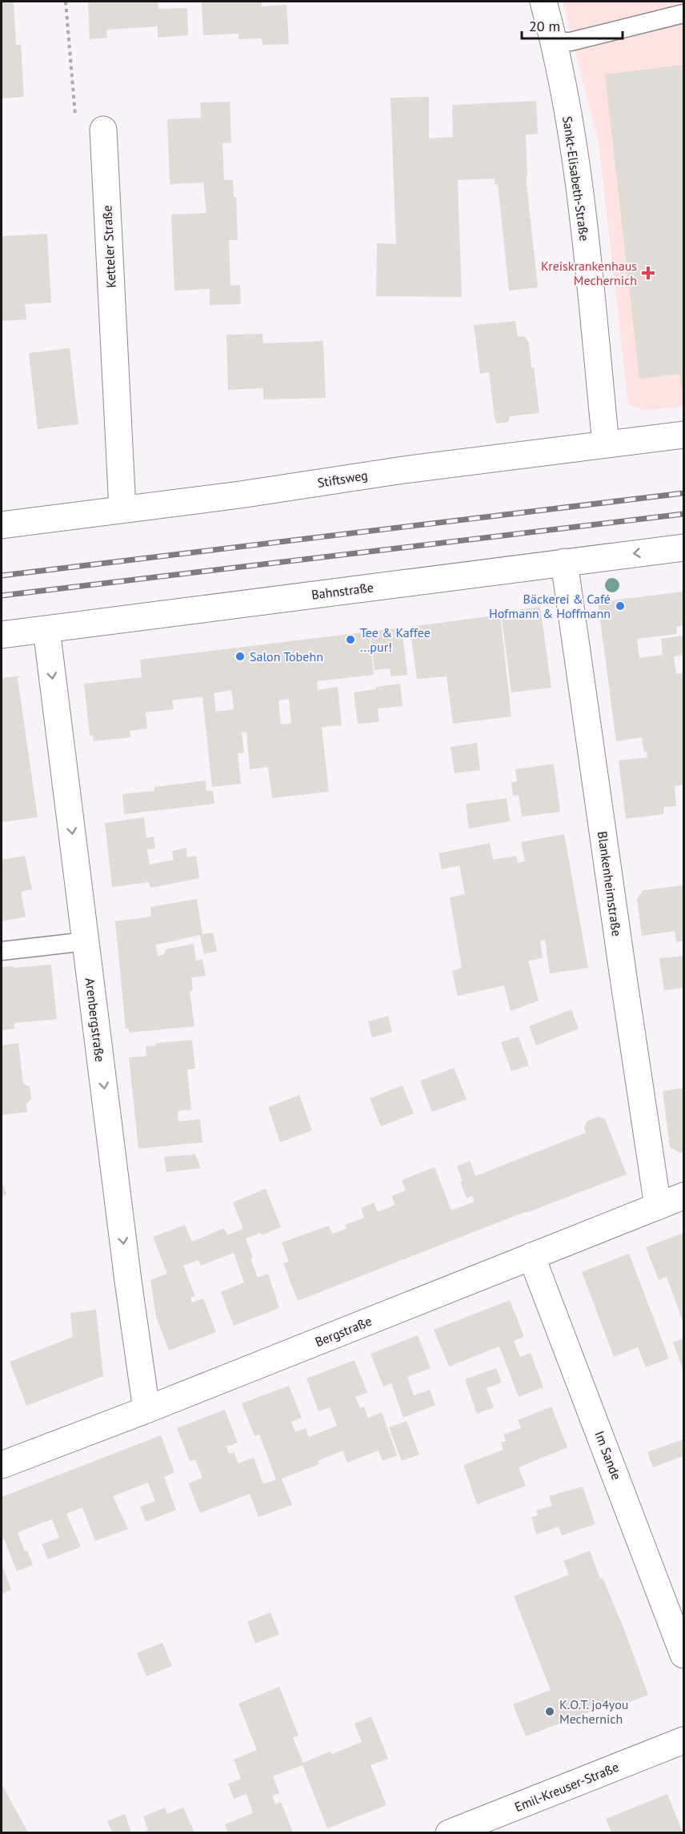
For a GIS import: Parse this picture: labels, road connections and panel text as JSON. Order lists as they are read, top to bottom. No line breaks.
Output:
{"streets":{"street":["Sankt-Elisabeth-Straße","Ketteler Straße","Stiftsweg","Bahnstraße","Blankenheimstraße","Arenbergstraße","Bergstraße","Im Sande","Emil-Kreuser-Straße"]},"crossings":[["Sankt-Elisabeth-Straße","Stiftsweg"],["Ketteler Straße","Stiftsweg"],["Bahnstraße","Blankenheimstraße"],["Bahnstraße","Arenbergstraße"],["Blankenheimstraße","Bergstraße"],["Arenbergstraße","Bergstraße"],["Bergstraße","Im Sande"]],"one_way":["Arenbergstraße"],"places":{"health":["Kreiskrankenhaus Mechernich"],"other":["Bäckerei & Café Hofmann & Hoffmann","Tee & Kaffee ...pur!","Salon Tobehn","K.O.T. jo4you Mechernich"]},"scale_bar":"20 m"}
